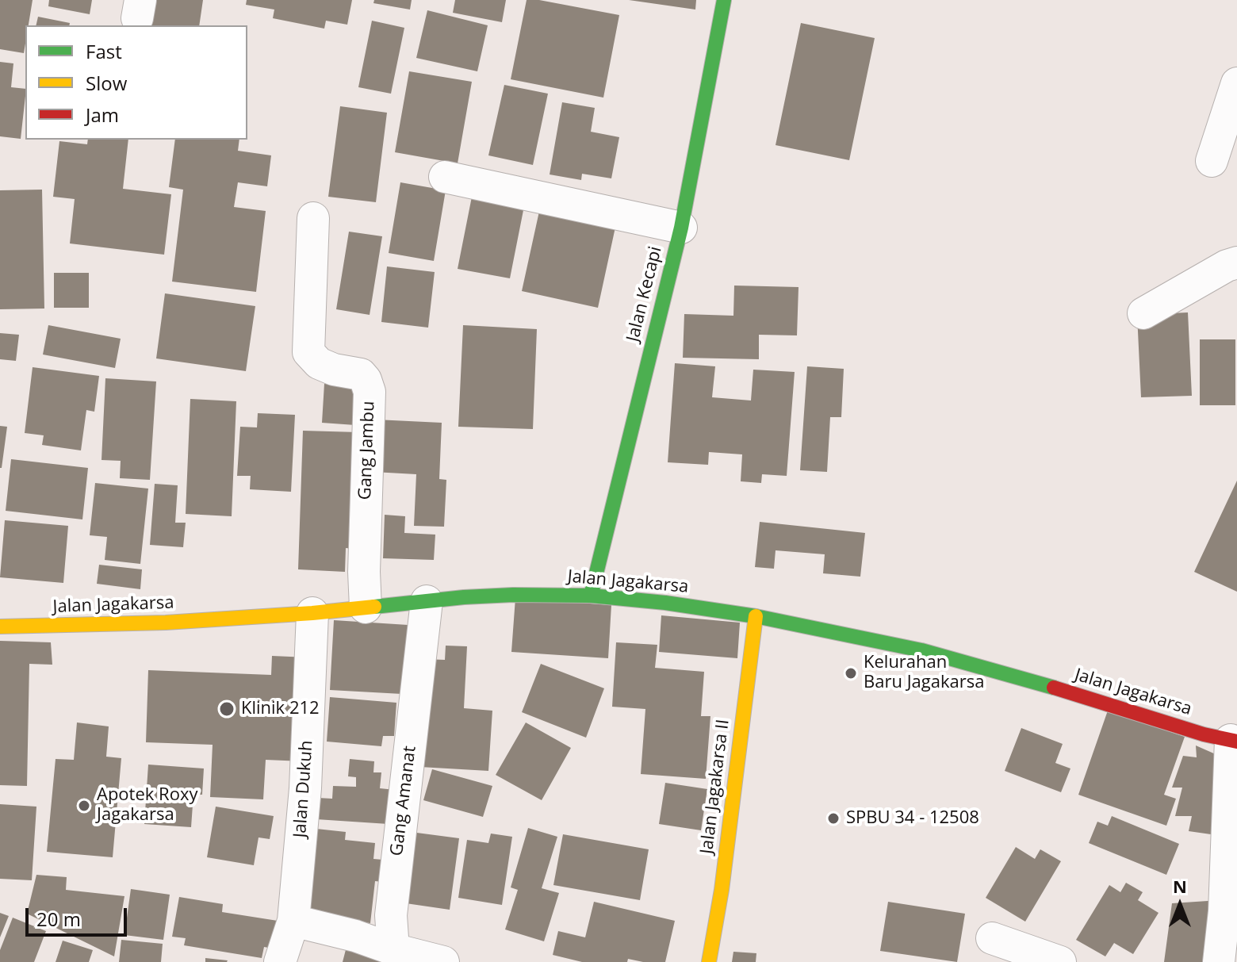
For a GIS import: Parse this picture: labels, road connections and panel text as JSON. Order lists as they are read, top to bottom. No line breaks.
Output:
{"streets":{"main road":["Jalan Kecapi","Jalan Jagakarsa","Jalan Jagakarsa II"],"street":["Gang Jambu","Jalan Dukuh","Gang Amanat"]},"crossings":[["Jalan Kecapi","Jalan Jagakarsa"],["Gang Jambu","Jalan Jagakarsa"],["Jalan Jagakarsa","Jalan Jagakarsa II"],["Jalan Jagakarsa","Jalan Dukuh"],["Jalan Jagakarsa","Gang Amanat"]],"places":["Kelurahan Baru Jagakarsa","Klinik 212","Apotek Roxy Jagakarsa","SPBU 34 - 12508"],"legend":["Fast","Slow","Jam"],"scale_bar":"20 m","north":"top"}
